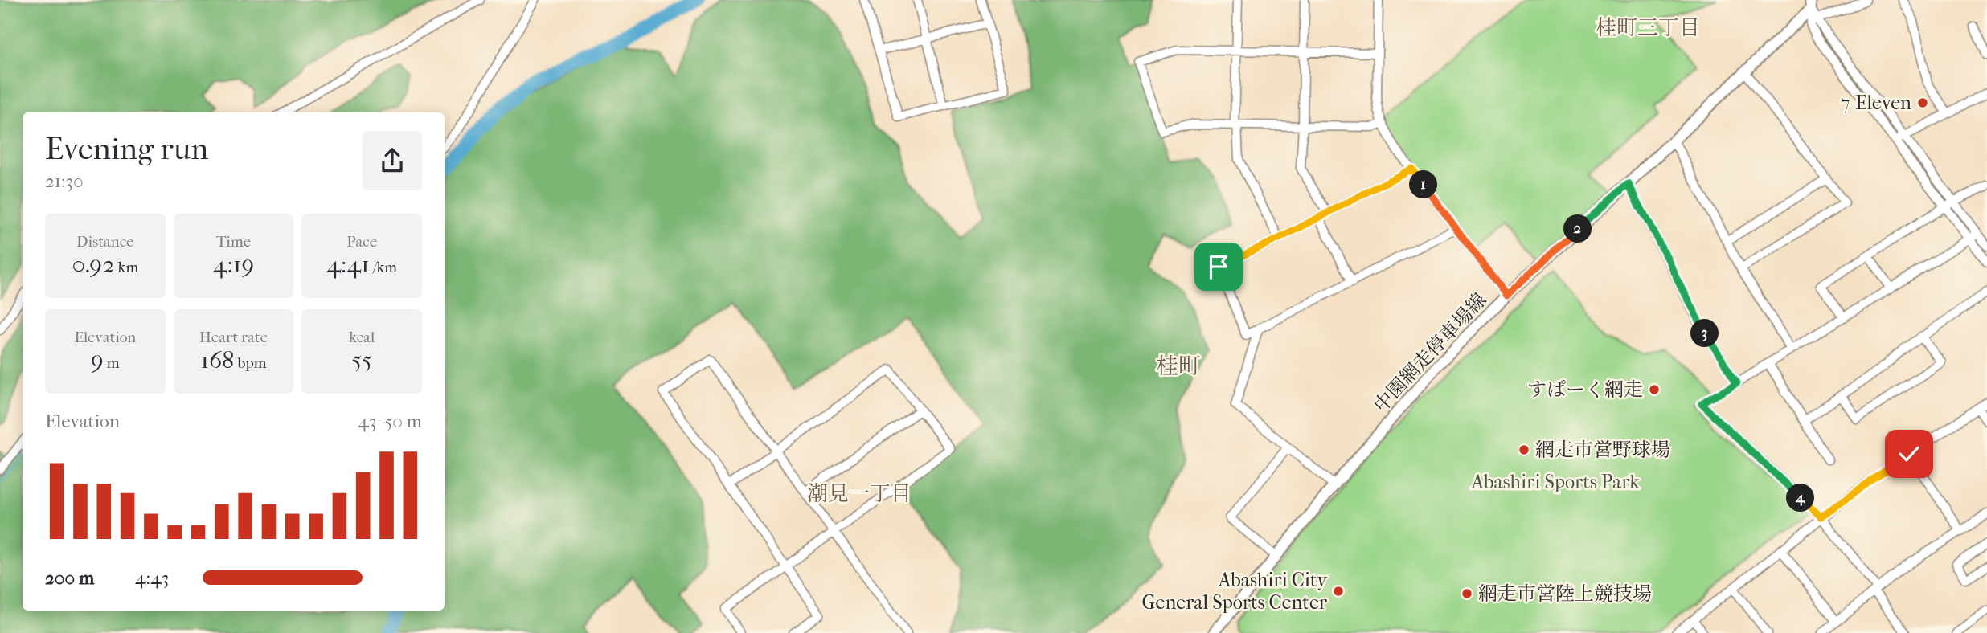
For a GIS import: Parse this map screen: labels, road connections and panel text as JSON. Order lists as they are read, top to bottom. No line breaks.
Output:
{"streets":{"main road":["中園網走停車場線"]},"districts":["桂町三丁目","桂町","潮見一丁目"],"parks":["Abashiri Sports Park"],"places":["7-Eleven","すぱーく網走","網走市営野球場","Abashiri City General Sports Center","網走市営陸上競技場"],"page":{"heading":["Evening run","21:30"],"pins":["1","2","3","4"],"stats":[["Distance","0.92 km"],["Time","4:19"],["Pace","4:41 /km"],["Elevation","9 m"],["Heart rate","168 bpm"],["kcal","55"]],"chart":["Elevation","43–50 m"],"list":[{"name":"200 m","note":"4:43"}]}}
